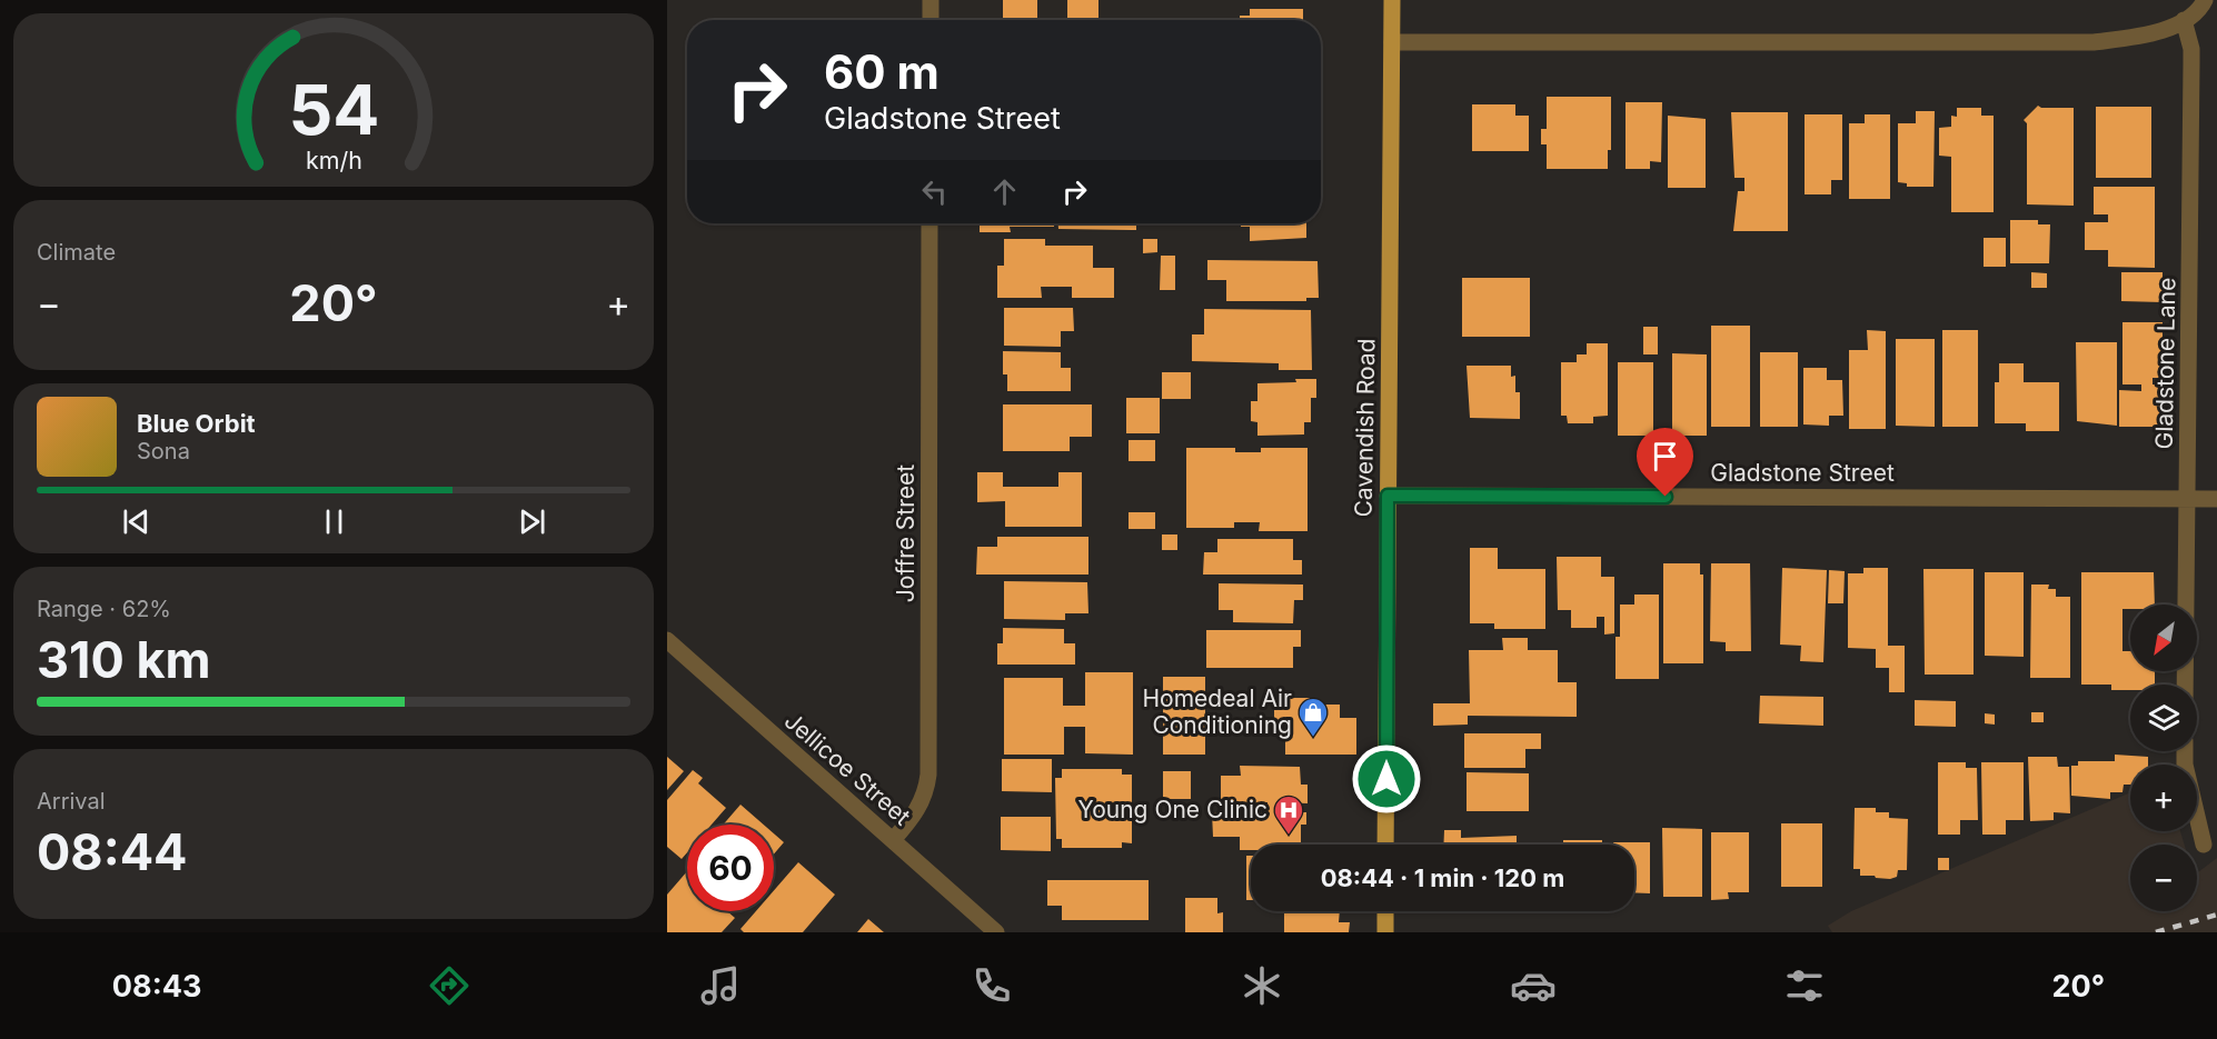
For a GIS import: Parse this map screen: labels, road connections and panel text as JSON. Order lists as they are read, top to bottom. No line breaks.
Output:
{"streets":{"main road":["Cavendish Road"],"street":["Gladstone Lane","Gladstone Street","Joffre Street","Jellicoe Street"]},"crossings":[["Gladstone Lane","Gladstone Street"],["Cavendish Road","Gladstone Street"],["Joffre Street","Jellicoe Street"]],"places":{"shop":["Homedeal Air Conditioning"],"hospital":["Young One Clinic"]},"north":"bottom left","page":{"turn":["60 m","Gladstone Street"],"tile":["Climate",["Range · 62%","310 km"],["Arrival","08:44"]],"heat":["−","20°","+"],"song":["Blue Orbit","Sona"],"map_buttons":["+","−"],"limit":"60","trip":"08:44 · 1 min · 120 m","tabs":["08:43","20°"],"gauge":["54","km/h"]}}
